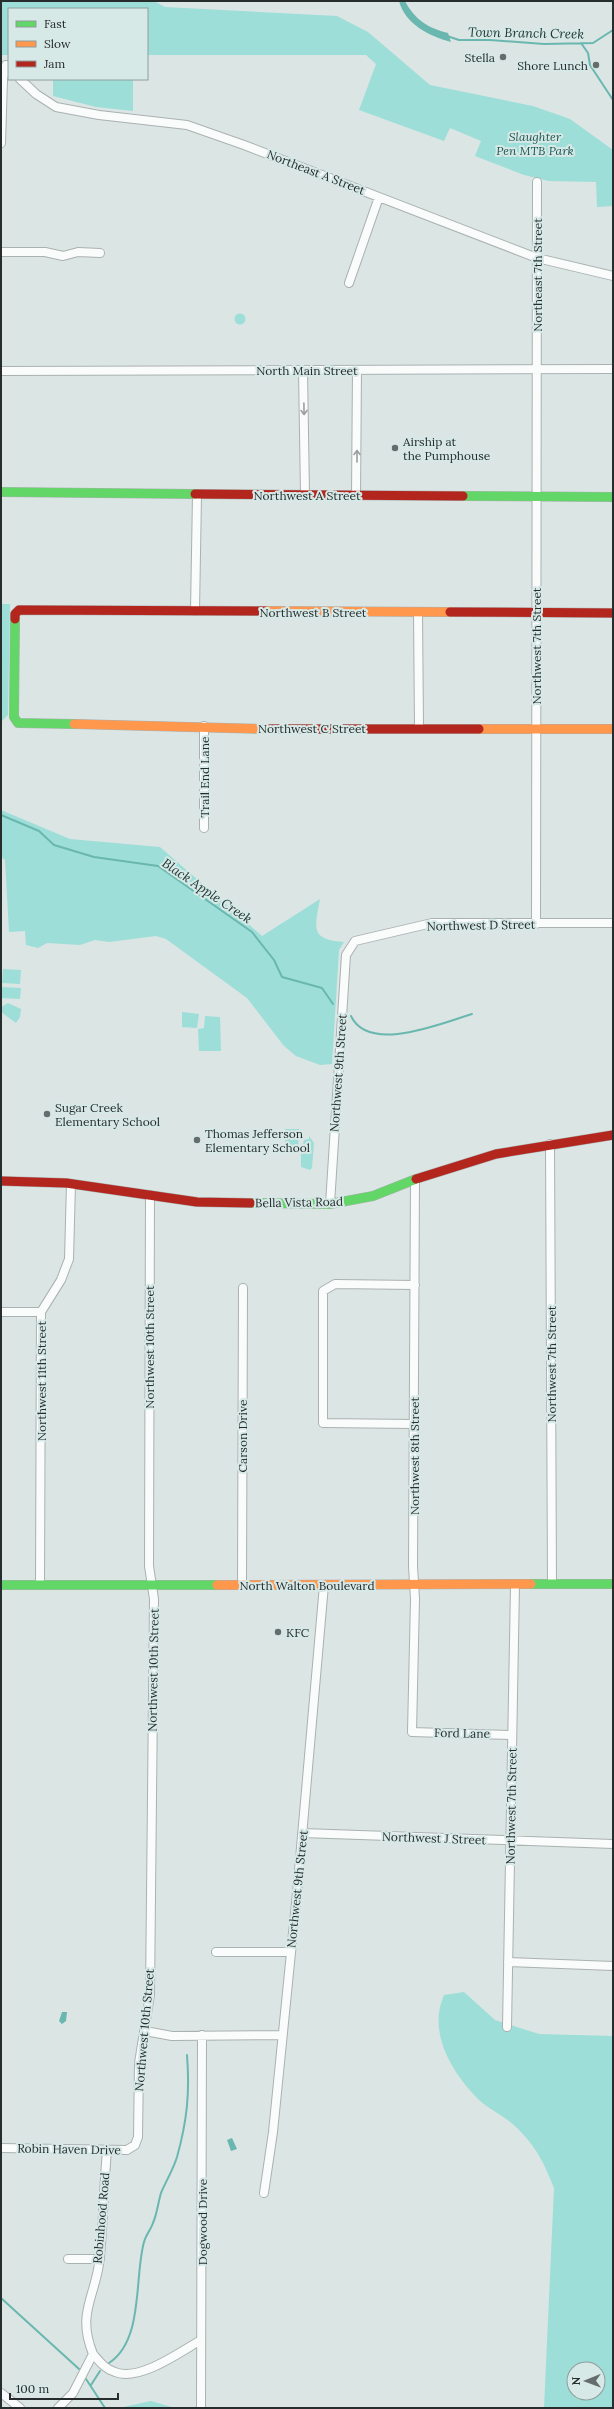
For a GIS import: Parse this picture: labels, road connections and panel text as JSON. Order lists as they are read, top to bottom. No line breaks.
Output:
{"streets":{"street":["Northeast A Street","Northeast 7th Street","North Main Street","Northwest A Street","Northwest B Street","Northwest 7th Street","Northwest C Street","Trail End Lane","Northwest D Street","Northwest 9th Street","Bella Vista Road","Northwest 10th Street","Northwest 11th Street","Carson Drive","Northwest 8th Street","North Walton Boulevard","Ford Lane","Northwest J Street","Robin Haven Drive","Robinhood Road","Dogwood Drive"]},"crossings":[["Northeast A Street","Northeast 7th Street"],["Northeast 7th Street","North Main Street"],["Northeast 7th Street","Northwest 7th Street"],["North Main Street","Northwest 7th Street"],["Northwest A Street","Northwest 7th Street"],["Northwest B Street","Northwest 7th Street"],["Northwest B Street","Northwest C Street"],["Northwest 7th Street","Northwest C Street"],["Northwest 7th Street","Northwest D Street"],["Northwest 7th Street","Bella Vista Road"],["Northwest 7th Street","North Walton Boulevard"],["Northwest 7th Street","Ford Lane"],["Northwest 7th Street","Northwest J Street"],["Northwest C Street","Trail End Lane"],["Northwest D Street","Northwest 9th Street"],["Northwest 9th Street","Bella Vista Road"],["Northwest 9th Street","North Walton Boulevard"],["Northwest 9th Street","Northwest J Street"],["Bella Vista Road","Northwest 10th Street"],["Bella Vista Road","Northwest 11th Street"],["Bella Vista Road","Northwest 8th Street"],["Northwest 10th Street","North Walton Boulevard"],["Northwest 10th Street","Robin Haven Drive"],["Northwest 11th Street","North Walton Boulevard"],["Carson Drive","North Walton Boulevard"],["Northwest 8th Street","North Walton Boulevard"],["Northwest 8th Street","Ford Lane"],["Robin Haven Drive","Robinhood Road"],["Robinhood Road","Dogwood Drive"]],"water":["Town Branch Creek","Black Apple Creek"],"parks":["Slaughter Pen MTB Park"],"places":["Stella","Shore Lunch","Airship at the Pumphouse","Sugar Creek Elementary School","Thomas Jefferson Elementary School","KFC"],"legend":["Fast","Slow","Jam"],"scale_bar":"100 m","north":"left"}
